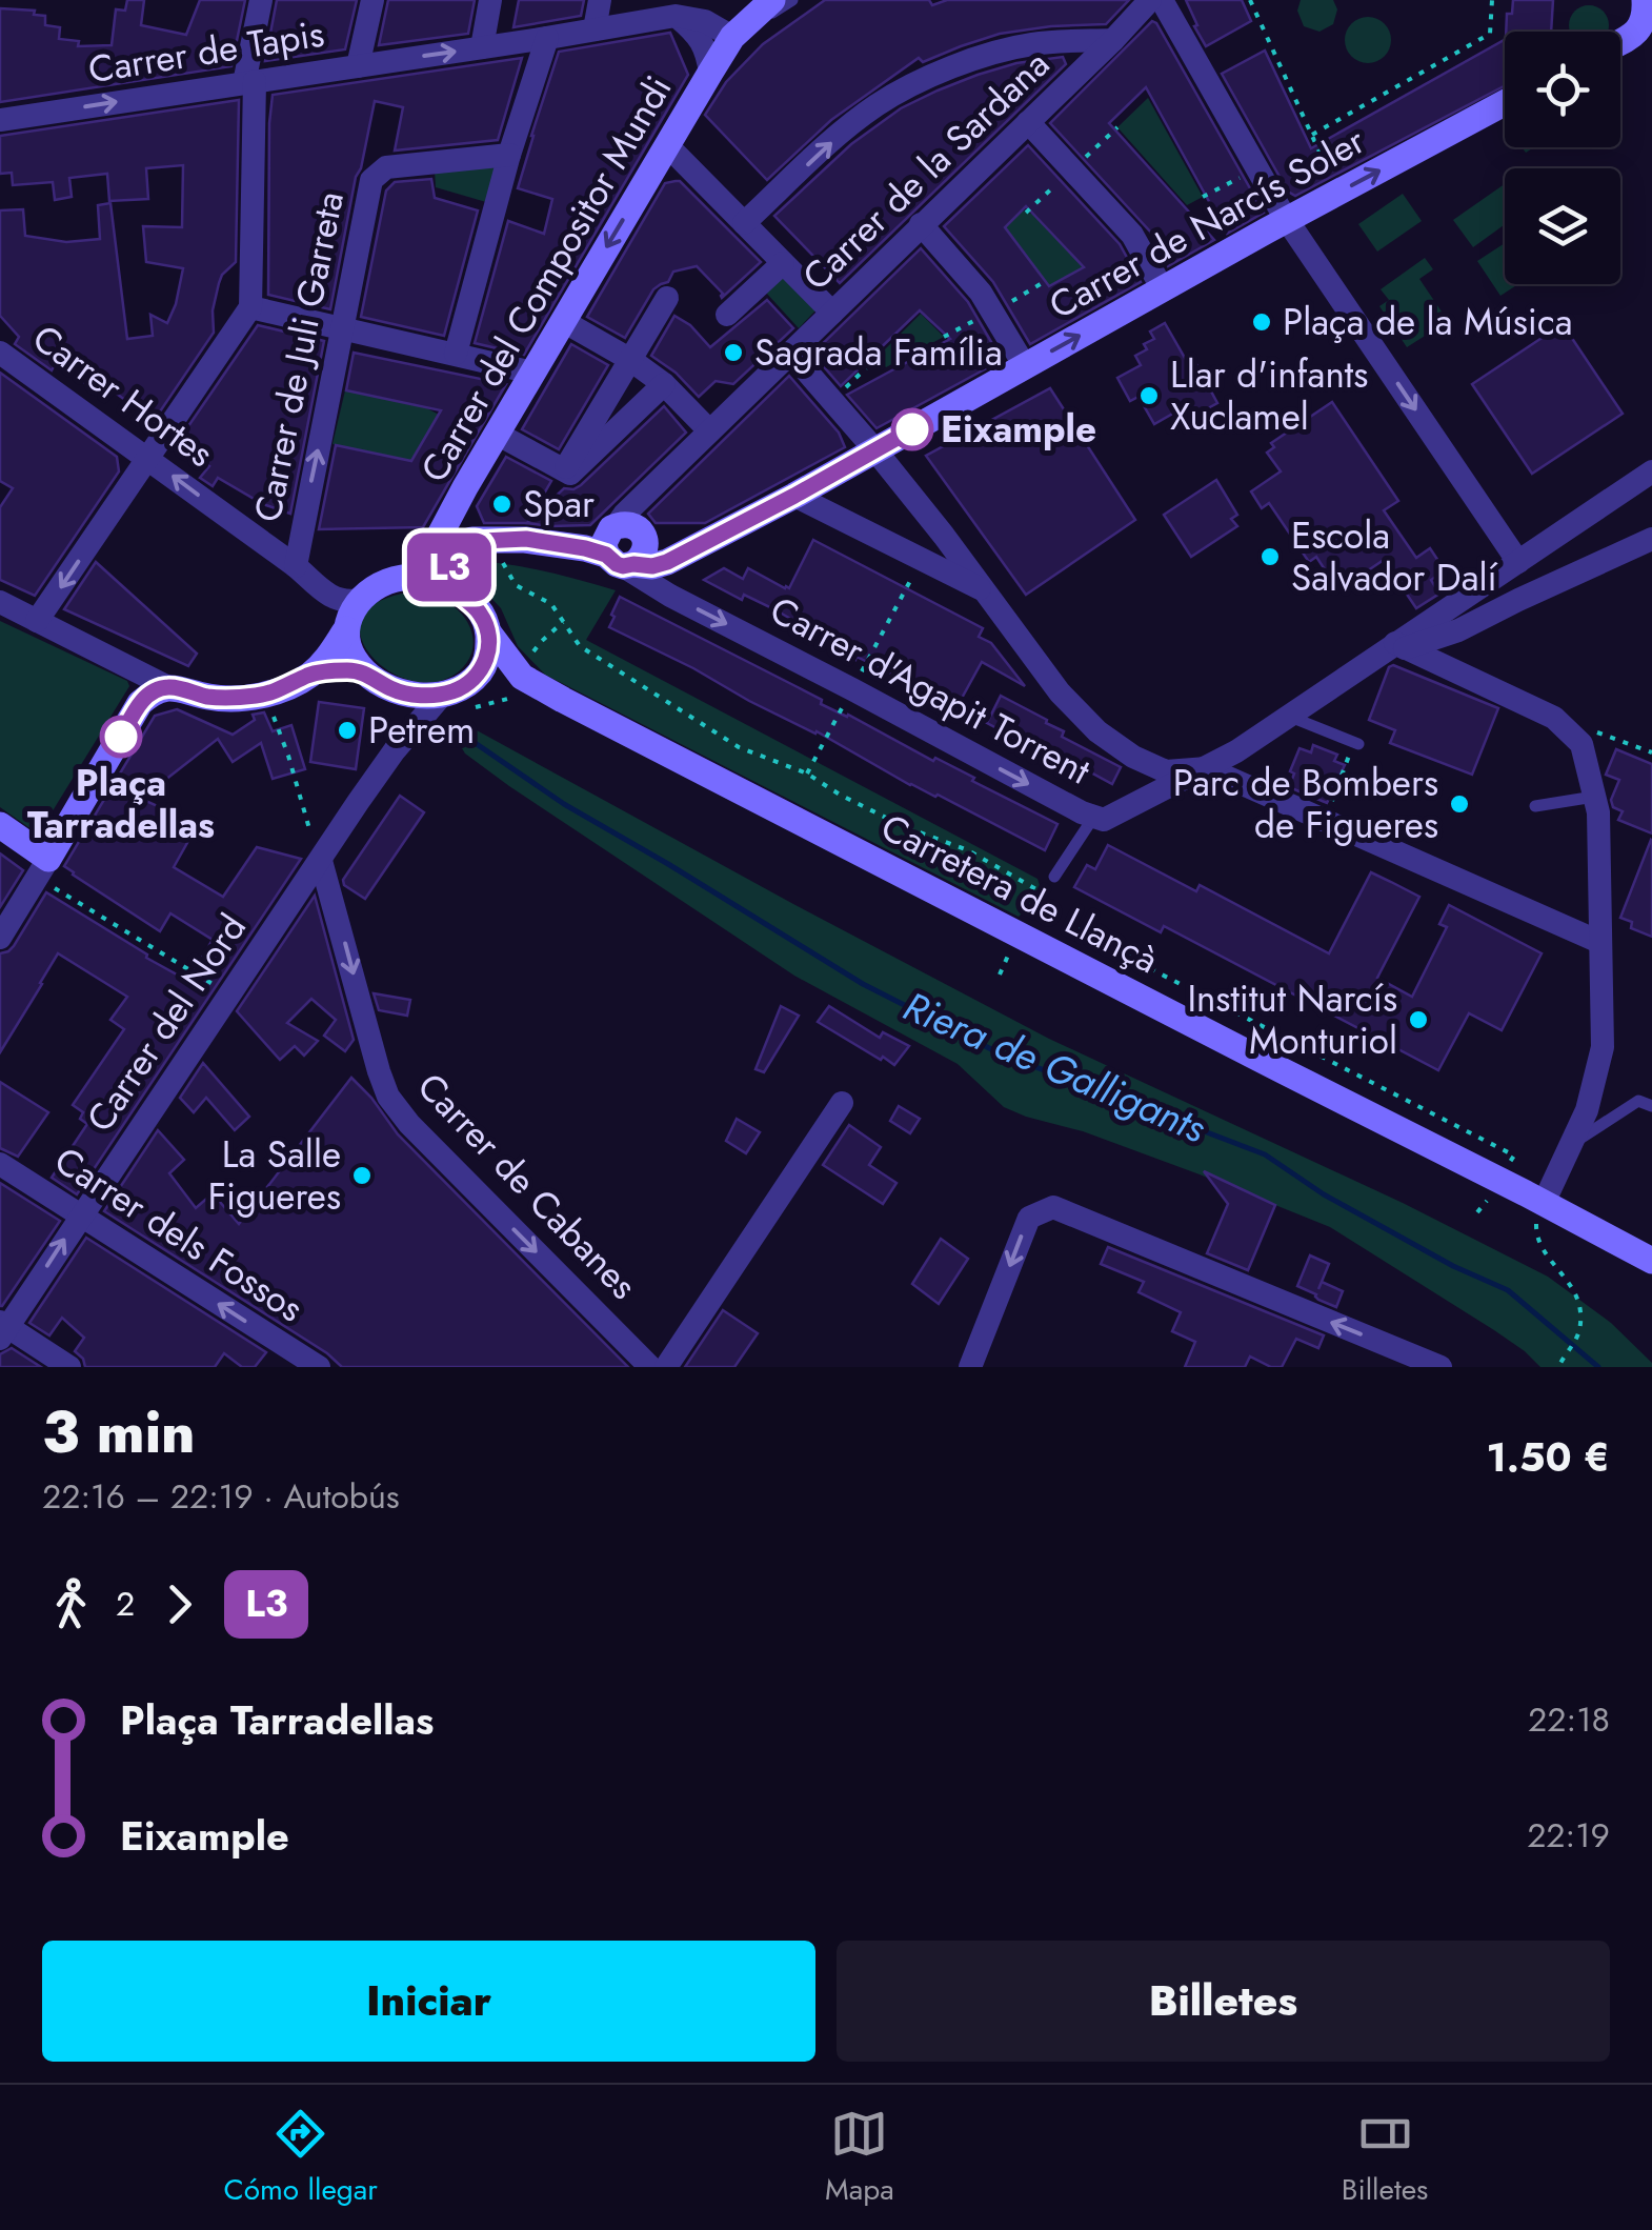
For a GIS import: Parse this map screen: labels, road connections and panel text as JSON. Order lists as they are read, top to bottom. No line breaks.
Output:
{"streets":{"street":["Carrer de Tapis","Carrer de la Sardana","Carrer de Narcís Soler","Carrer del Compositor Mundi","Carrer de Juli Garreta","Carrer Hortes","Carrer d'Agapit Torrent","Carretera de Llançà","Carrer del Nord","Carrer de Cabanes","Carrer dels Fossos"]},"crossings":[["Carrer de Narcís Soler","Carrer d'Agapit Torrent"],["Carrer del Compositor Mundi","Carrer Hortes"],["Carrer del Compositor Mundi","Carretera de Llançà"],["Carrer del Compositor Mundi","Carrer del Nord"],["Carrer de Juli Garreta","Carrer Hortes"],["Carrer Hortes","Carretera de Llançà"],["Carrer Hortes","Carrer del Nord"],["Carretera de Llançà","Carrer del Nord"],["Carrer del Nord","Carrer de Cabanes"],["Carrer del Nord","Carrer dels Fossos"]],"one_way":["Carrer de Tapis","Carrer de Cabanes","Carrer dels Fossos"],"water":["Riera de Galligants"],"places":["Plaça de la Música","Sagrada Família","Llar d'infants Xuclamel","Eixample","Spar","Escola Salvador Dalí","Petrem","Plaça Tarradellas","Parc de Bombers de Figueres","Institut Narcís Monturiol","La Salle Figueres"],"lines":["bus line L3"],"page":{"on_map":"L3","heading":["3 min","22:16 – 22:19 · Autobús","1.50 €"],"legs":["2","L3"],"list":[{"name":"Plaça Tarradellas","value":"22:18"},{"name":"Eixample","value":"22:19"}],"buttons":["Iniciar","Billetes"],"tabs":["Cómo llegar","Mapa","Billetes"]}}
